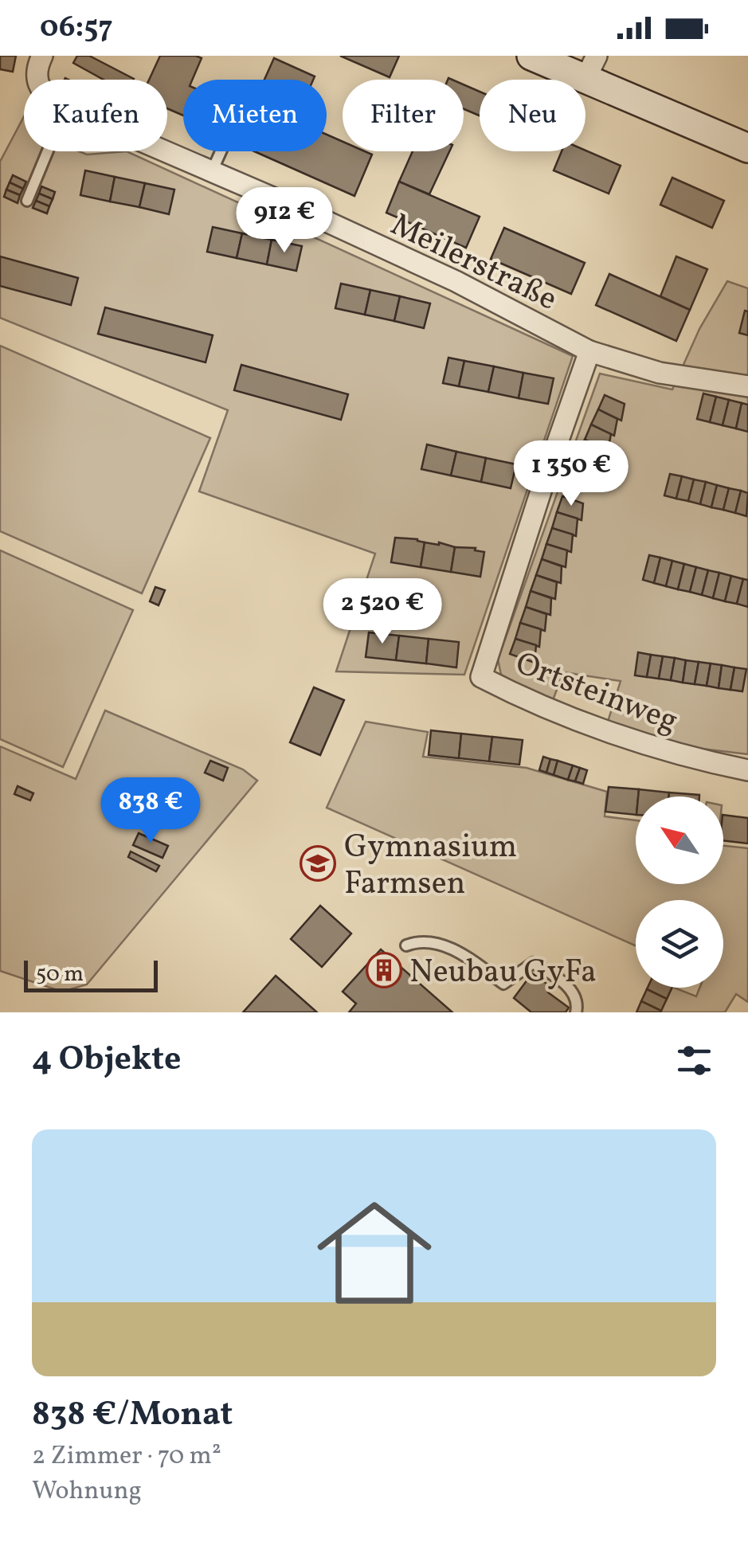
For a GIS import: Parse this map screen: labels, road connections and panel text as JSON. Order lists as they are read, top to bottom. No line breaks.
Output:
{"streets":{"street":["Meilerstraße","Ortsteinweg"]},"crossings":[["Meilerstraße","Ortsteinweg"]],"places":{"school or university":["Gymnasium Farmsen"],"building":["Neubau GyFa"]},"scale_bar":"50 m","north":"top left","page":{"status":"06:57","chip":["Kaufen","Mieten","Filter","Neu"],"price":["912 €","1 350 €","2 520 €","838 €"],"scale":"50 m","heading":"4 Objekte","list":[{"name":"838 €/Monat","note":"2 Zimmer · 70 m² · Wohnung"}]}}
